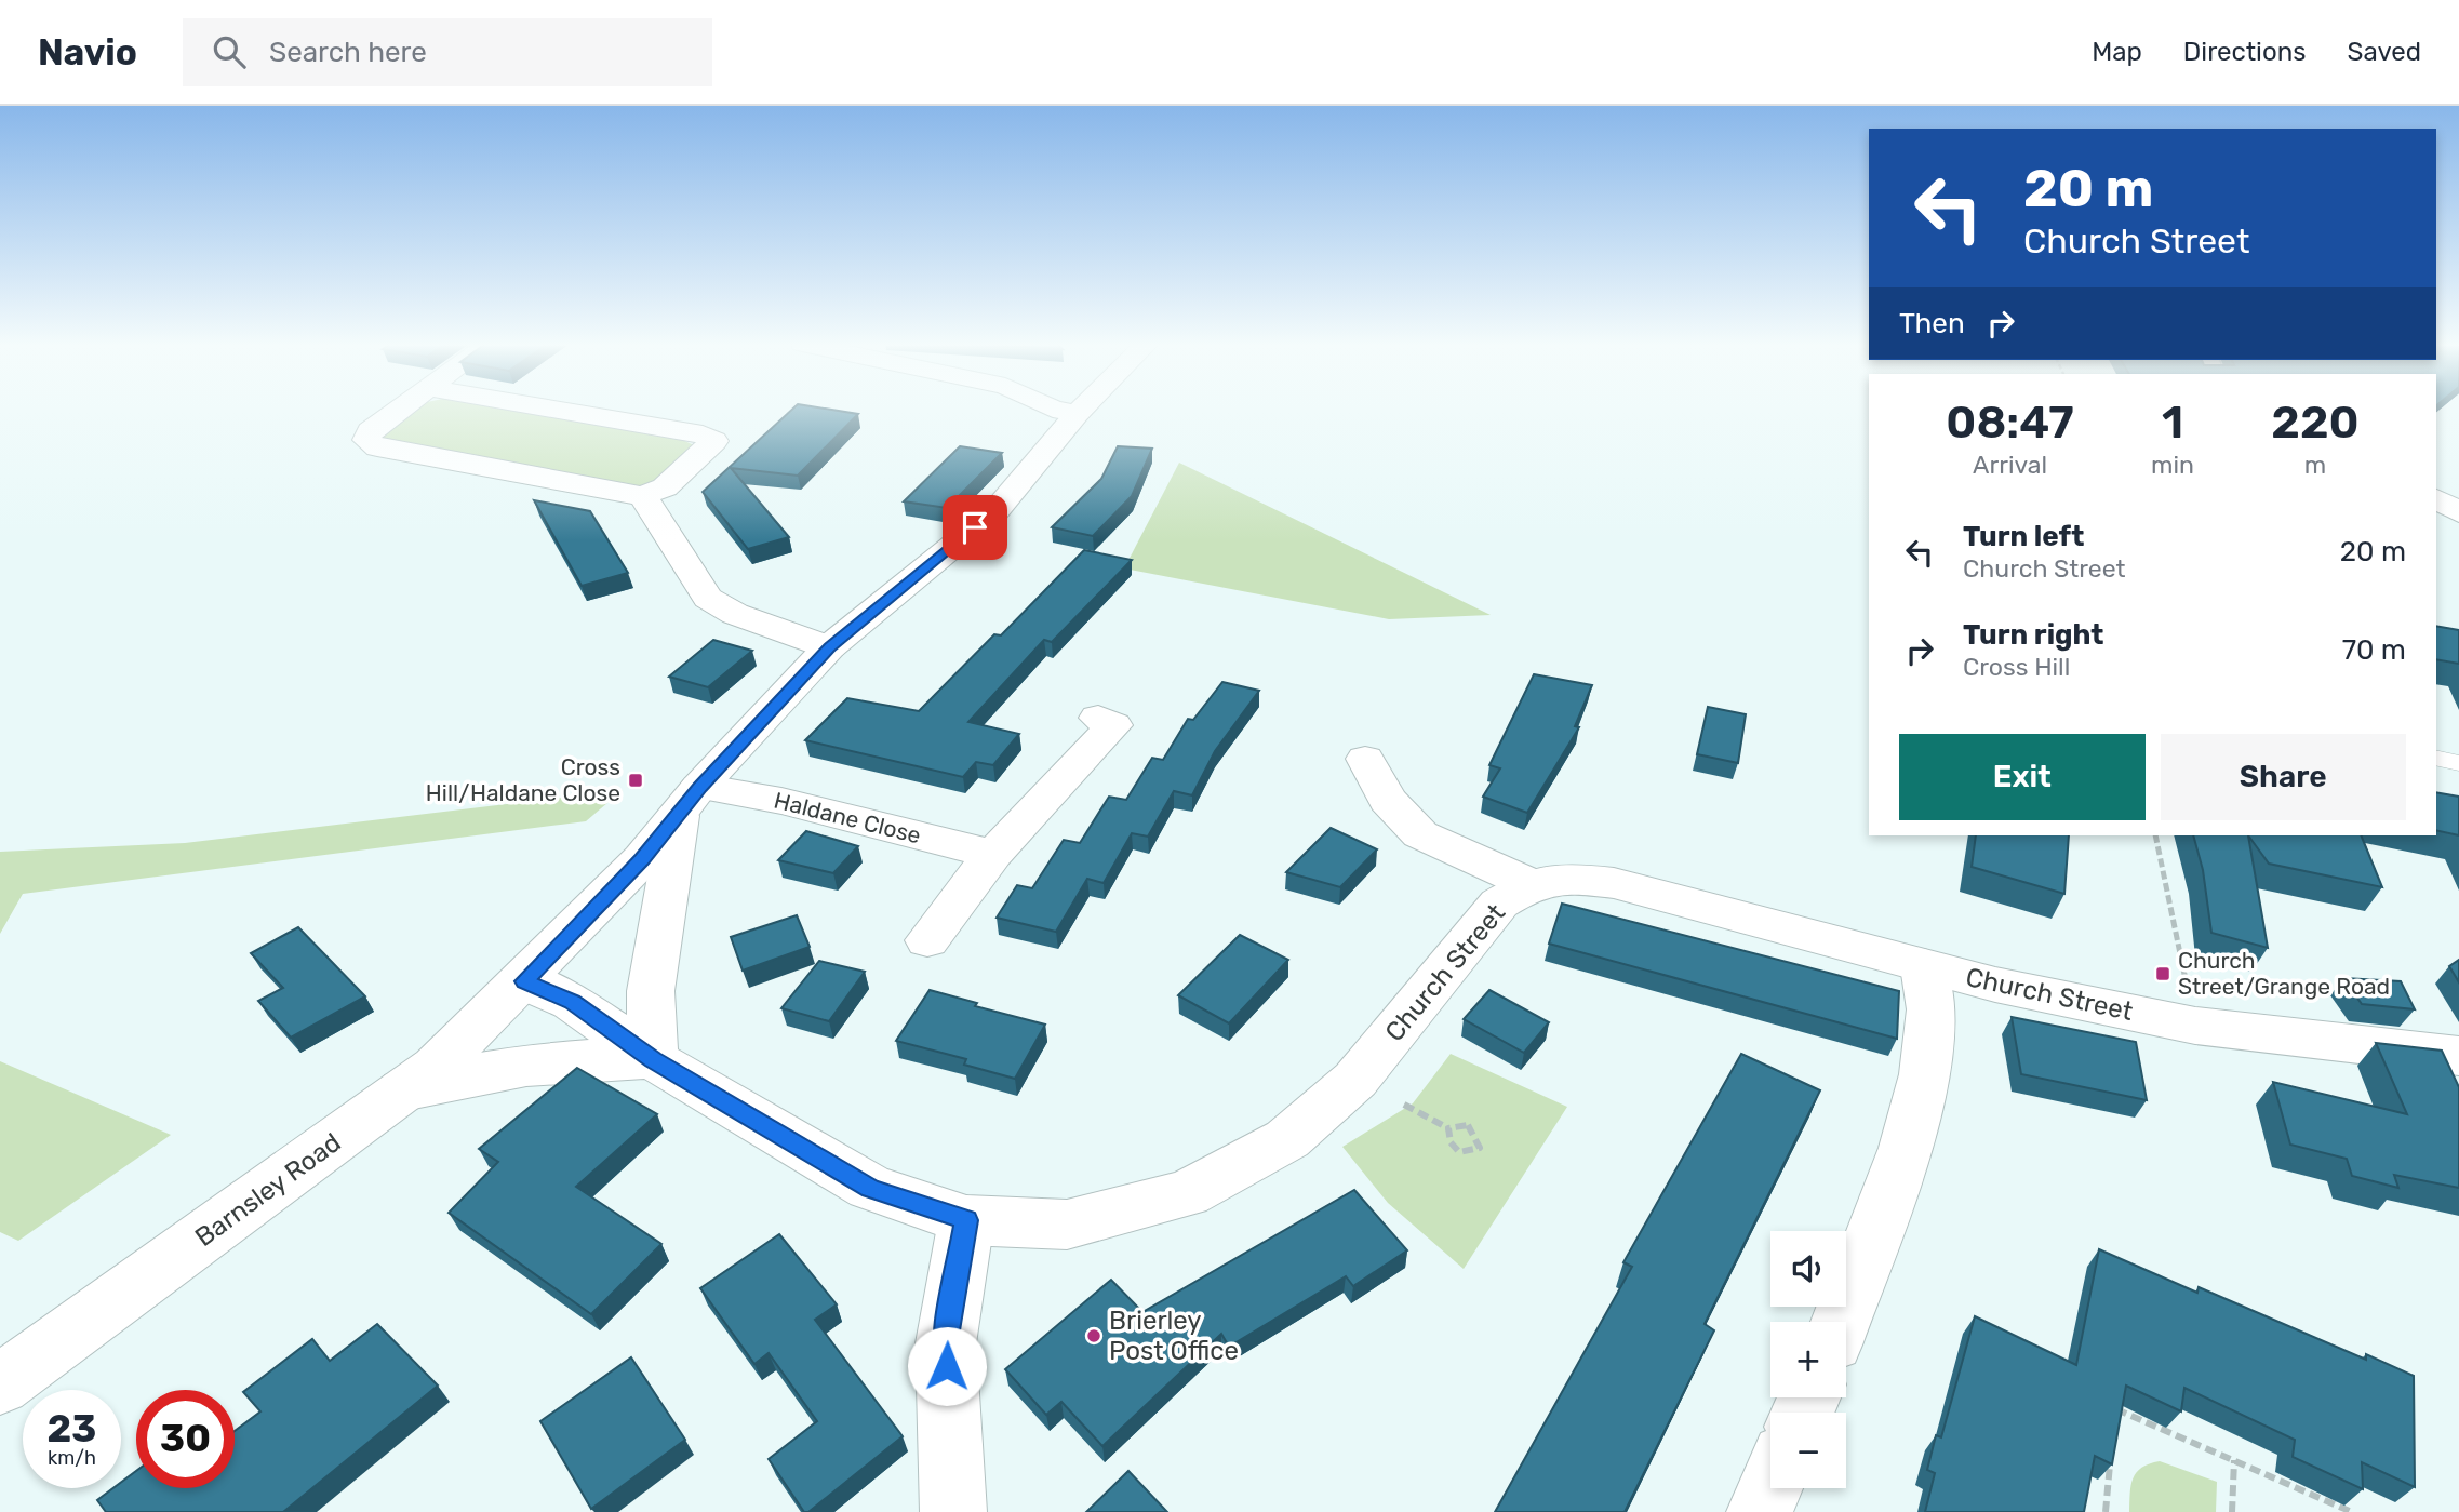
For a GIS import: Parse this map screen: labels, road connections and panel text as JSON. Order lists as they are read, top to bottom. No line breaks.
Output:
{"streets":{"main road":["Haldane Close","Church Street","Barnsley Road"]},"crossings":[["Haldane Close","Barnsley Road"],["Church Street","Barnsley Road"]],"places":{"transit":["Cross Hill/Haldane Close","Church Street/Grange Road"],"other":["Brierley Post Office"]},"page":{"header":"Navio","search":"Search here","nav":["Map","Directions","Saved"],"turn":["20 m","Church Street"],"then":"Then","eta":["08:47","Arrival","1","min","220","m"],"list":[{"name":"Turn left","note":"Church Street","value":"20 m"},{"name":"Turn right","note":"Cross Hill","value":"70 m"}],"buttons":["Exit","Share"],"map_buttons":["+","−"],"speed":"23 km/h","limit":"30"}}
